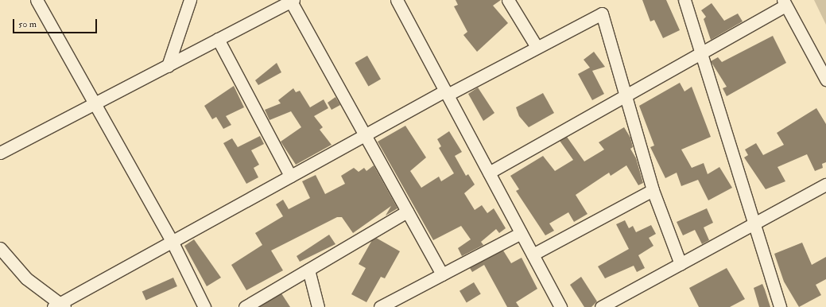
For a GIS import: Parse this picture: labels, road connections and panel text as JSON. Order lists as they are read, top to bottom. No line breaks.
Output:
{"scale_bar":"50 m"}
